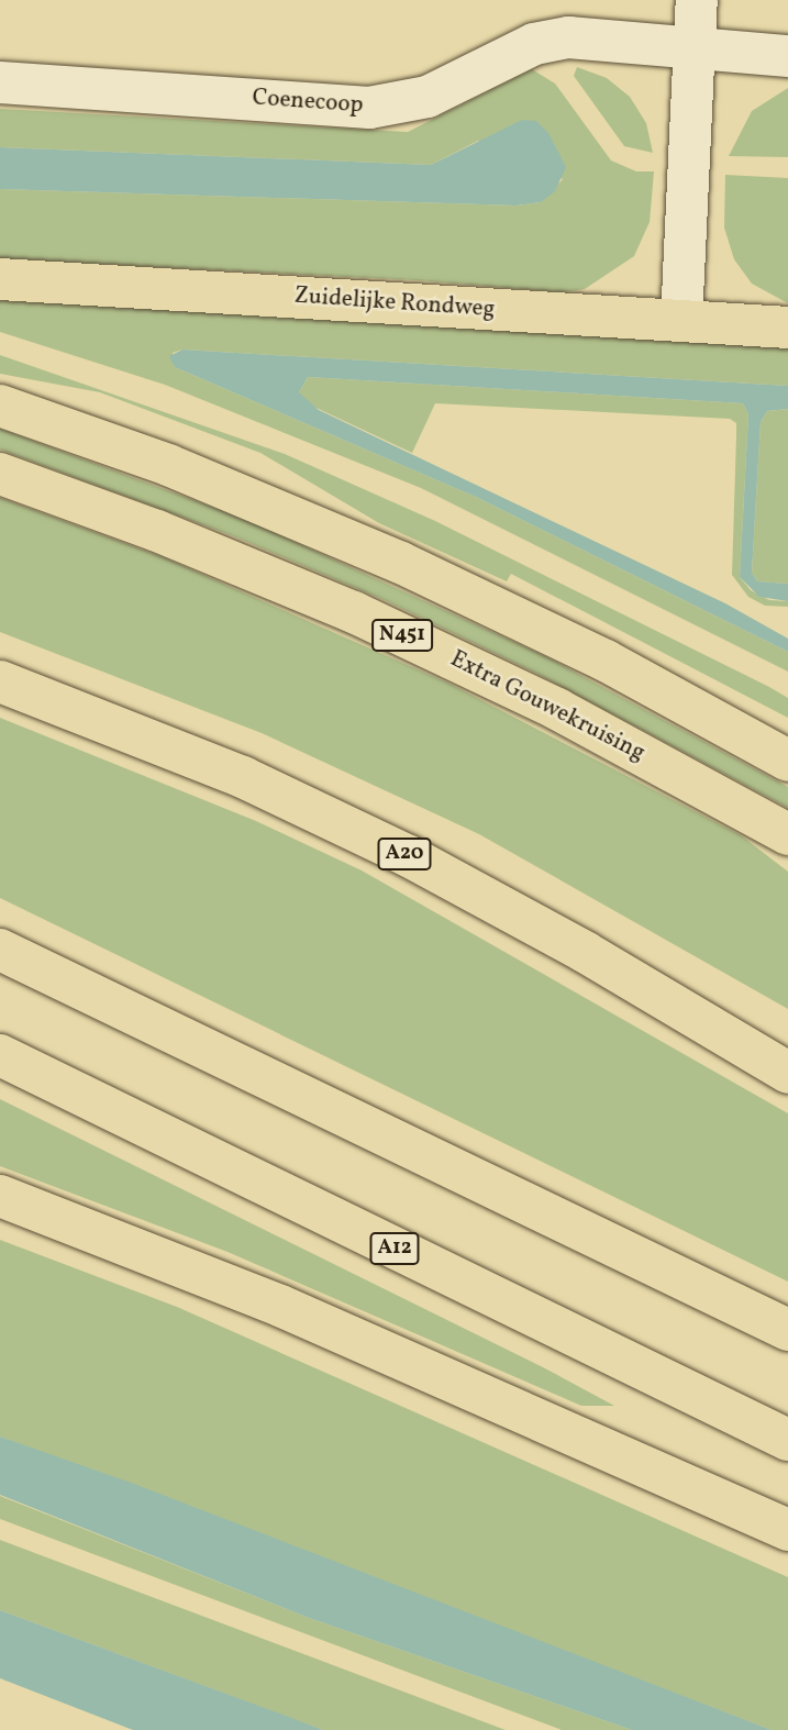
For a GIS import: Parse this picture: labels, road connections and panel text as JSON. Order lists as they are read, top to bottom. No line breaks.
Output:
{"streets":{"main road":["Zuidelijke Rondweg","N451","Extra Gouwekruising","A20","A12"],"street":["Coenecoop"]}}
